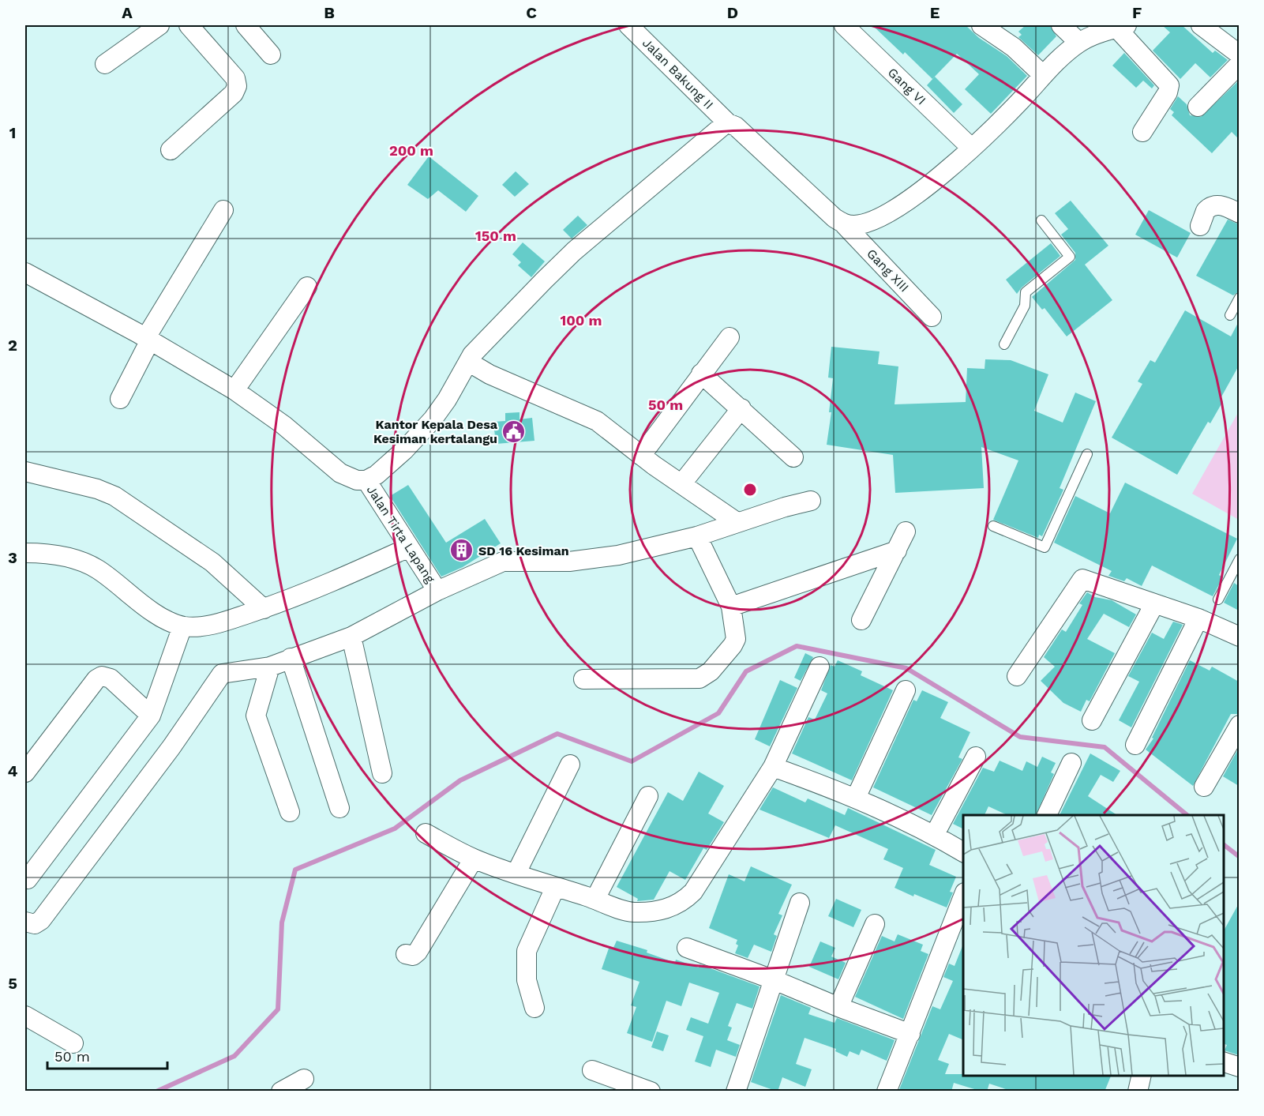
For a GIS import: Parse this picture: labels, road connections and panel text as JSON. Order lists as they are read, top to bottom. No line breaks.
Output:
{"streets":{"street":["Jalan Bakung II","Gang VI","Gang XIII","Jalan Tirta Lapang"]},"crossings":[["Jalan Bakung II","Gang XIII"]],"places":{"public building":["Kantor Kepala Desa Kesiman kertalangu"],"building":["SD 16 Kesiman"]},"scale_bar":"50 m","grid":{"columns":["A","B","C","D","E","F"],"rows":["1","2","3","4","5"]},"rings":["200 m","150 m","100 m","50 m"]}
